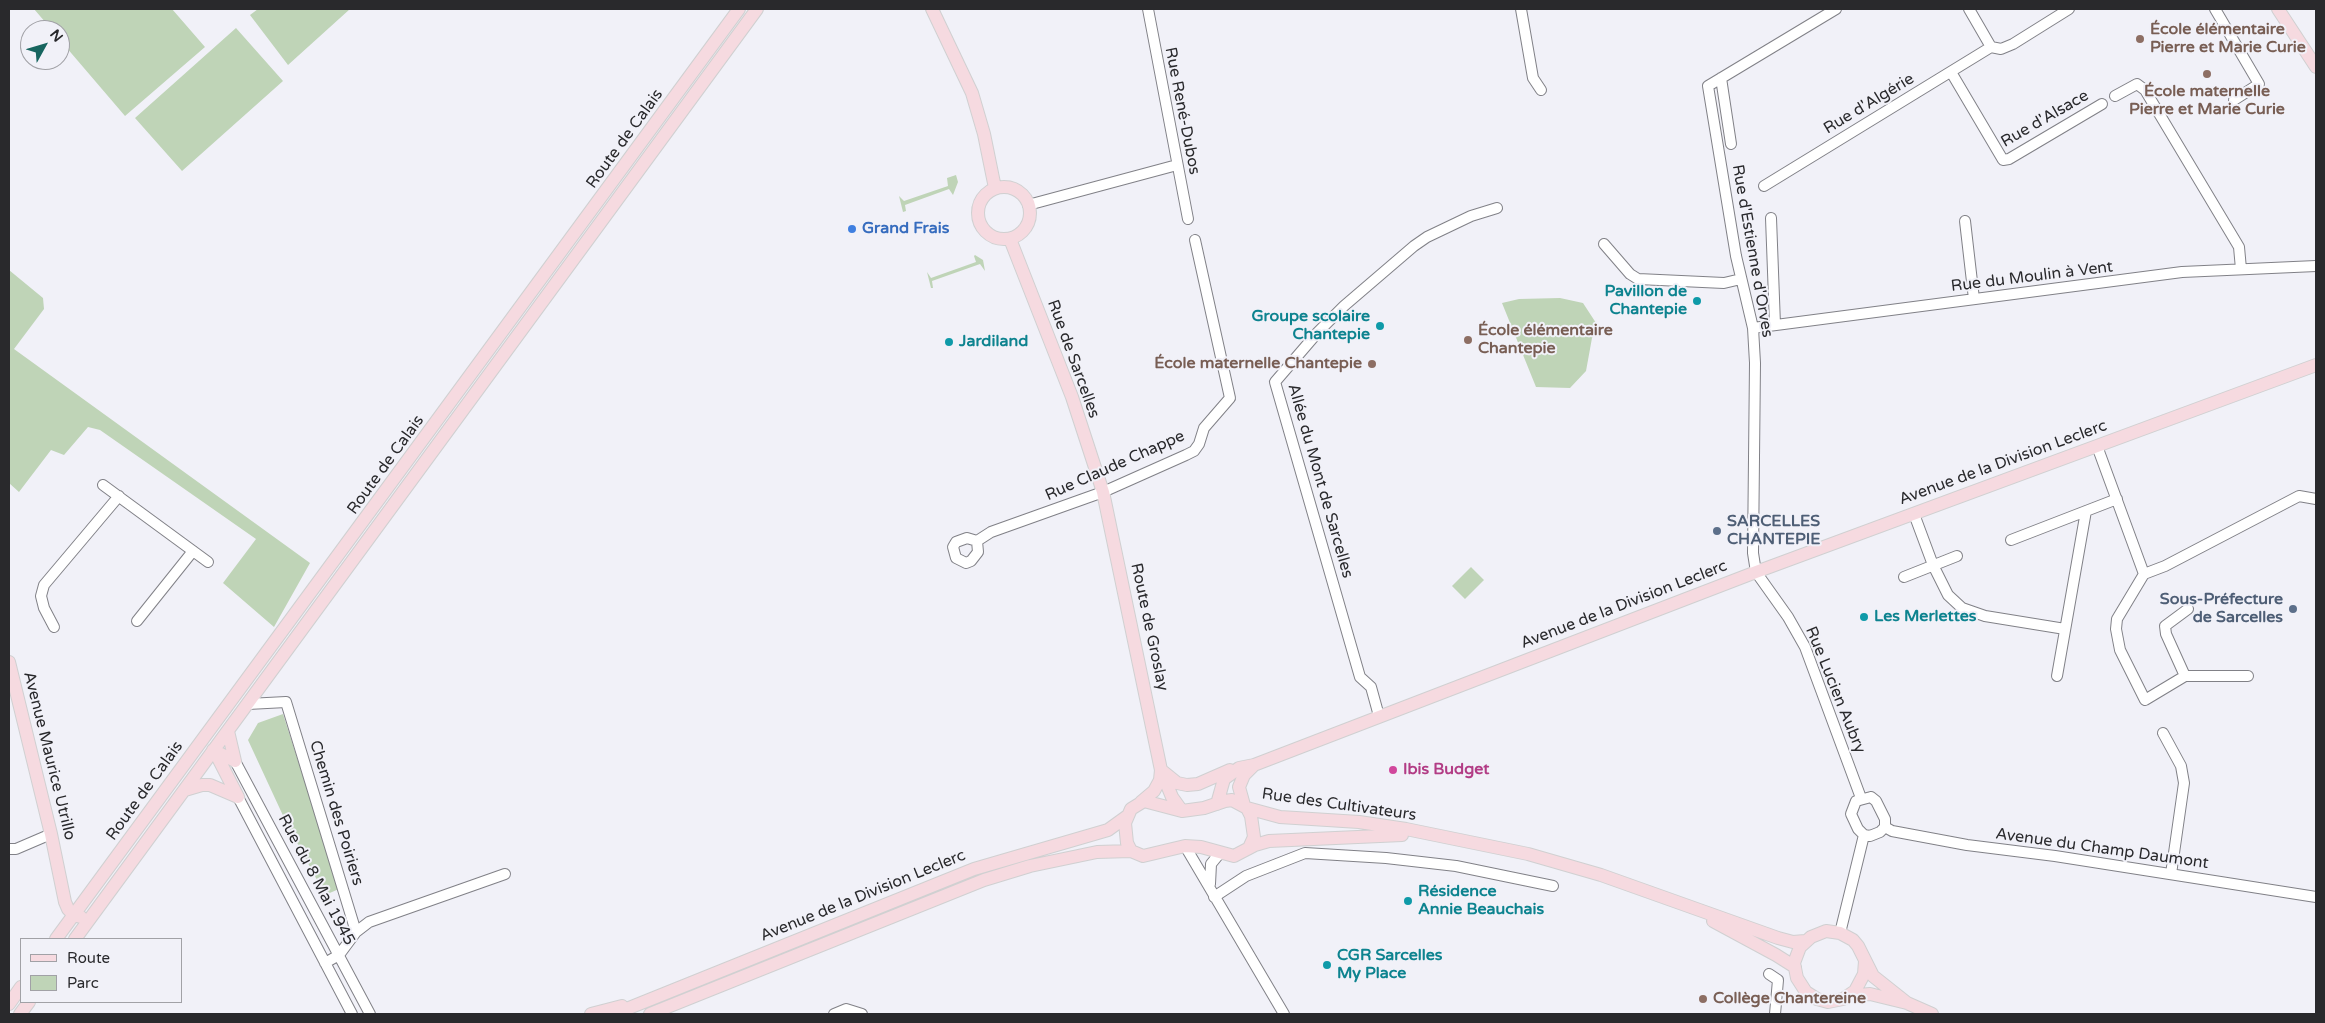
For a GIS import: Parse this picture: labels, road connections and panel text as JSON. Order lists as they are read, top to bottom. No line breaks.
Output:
{"streets":{"main road":["Route de Calais","Rue de Sarcelles","Avenue de la Division Leclerc","Route de Groslay","Avenue Maurice Utrillo","Rue des Cultivateurs"],"street":["Rue d'Algérie","Rue René-Dubos","Rue d'Alsace","Rue d'Estienne d'Orves","Rue du Moulin à Vent","Rue Claude Chappe","Allée du Mont de Sarcelles","Rue Lucien Aubry","Chemin des Poiriers","Avenue du Champ Daumont","Rue du 8 Mai 1945"]},"crossings":[["Rue d'Algérie","Rue d'Alsace"],["Rue d'Alsace","Rue du Moulin à Vent"],["Route de Calais","Avenue Maurice Utrillo"],["Route de Calais","Chemin des Poiriers"],["Rue d'Estienne d'Orves","Rue du Moulin à Vent"],["Rue d'Estienne d'Orves","Avenue de la Division Leclerc"],["Rue d'Estienne d'Orves","Rue Lucien Aubry"],["Rue de Sarcelles","Rue Claude Chappe"],["Rue de Sarcelles","Route de Groslay"],["Avenue de la Division Leclerc","Allée du Mont de Sarcelles"],["Avenue de la Division Leclerc","Route de Groslay"],["Avenue de la Division Leclerc","Rue Lucien Aubry"],["Avenue de la Division Leclerc","Rue des Cultivateurs"],["Rue Claude Chappe","Route de Groslay"],["Route de Groslay","Rue des Cultivateurs"],["Rue Lucien Aubry","Avenue du Champ Daumont"]],"places":["École élémentaire Pierre et Marie Curie","École maternelle Pierre et Marie Curie","Grand Frais","Pavillon de Chantepie","Groupe scolaire Chantepie","École élémentaire Chantepie","Jardiland","École maternelle Chantepie","SARCELLES CHANTEPIE","Sous-Préfecture de Sarcelles","Les Merlettes","Ibis Budget","Résidence Annie Beauchais","CGR Sarcelles My Place","Collège Chantereine"],"legend":["Route","Parc"],"north":"top right"}
